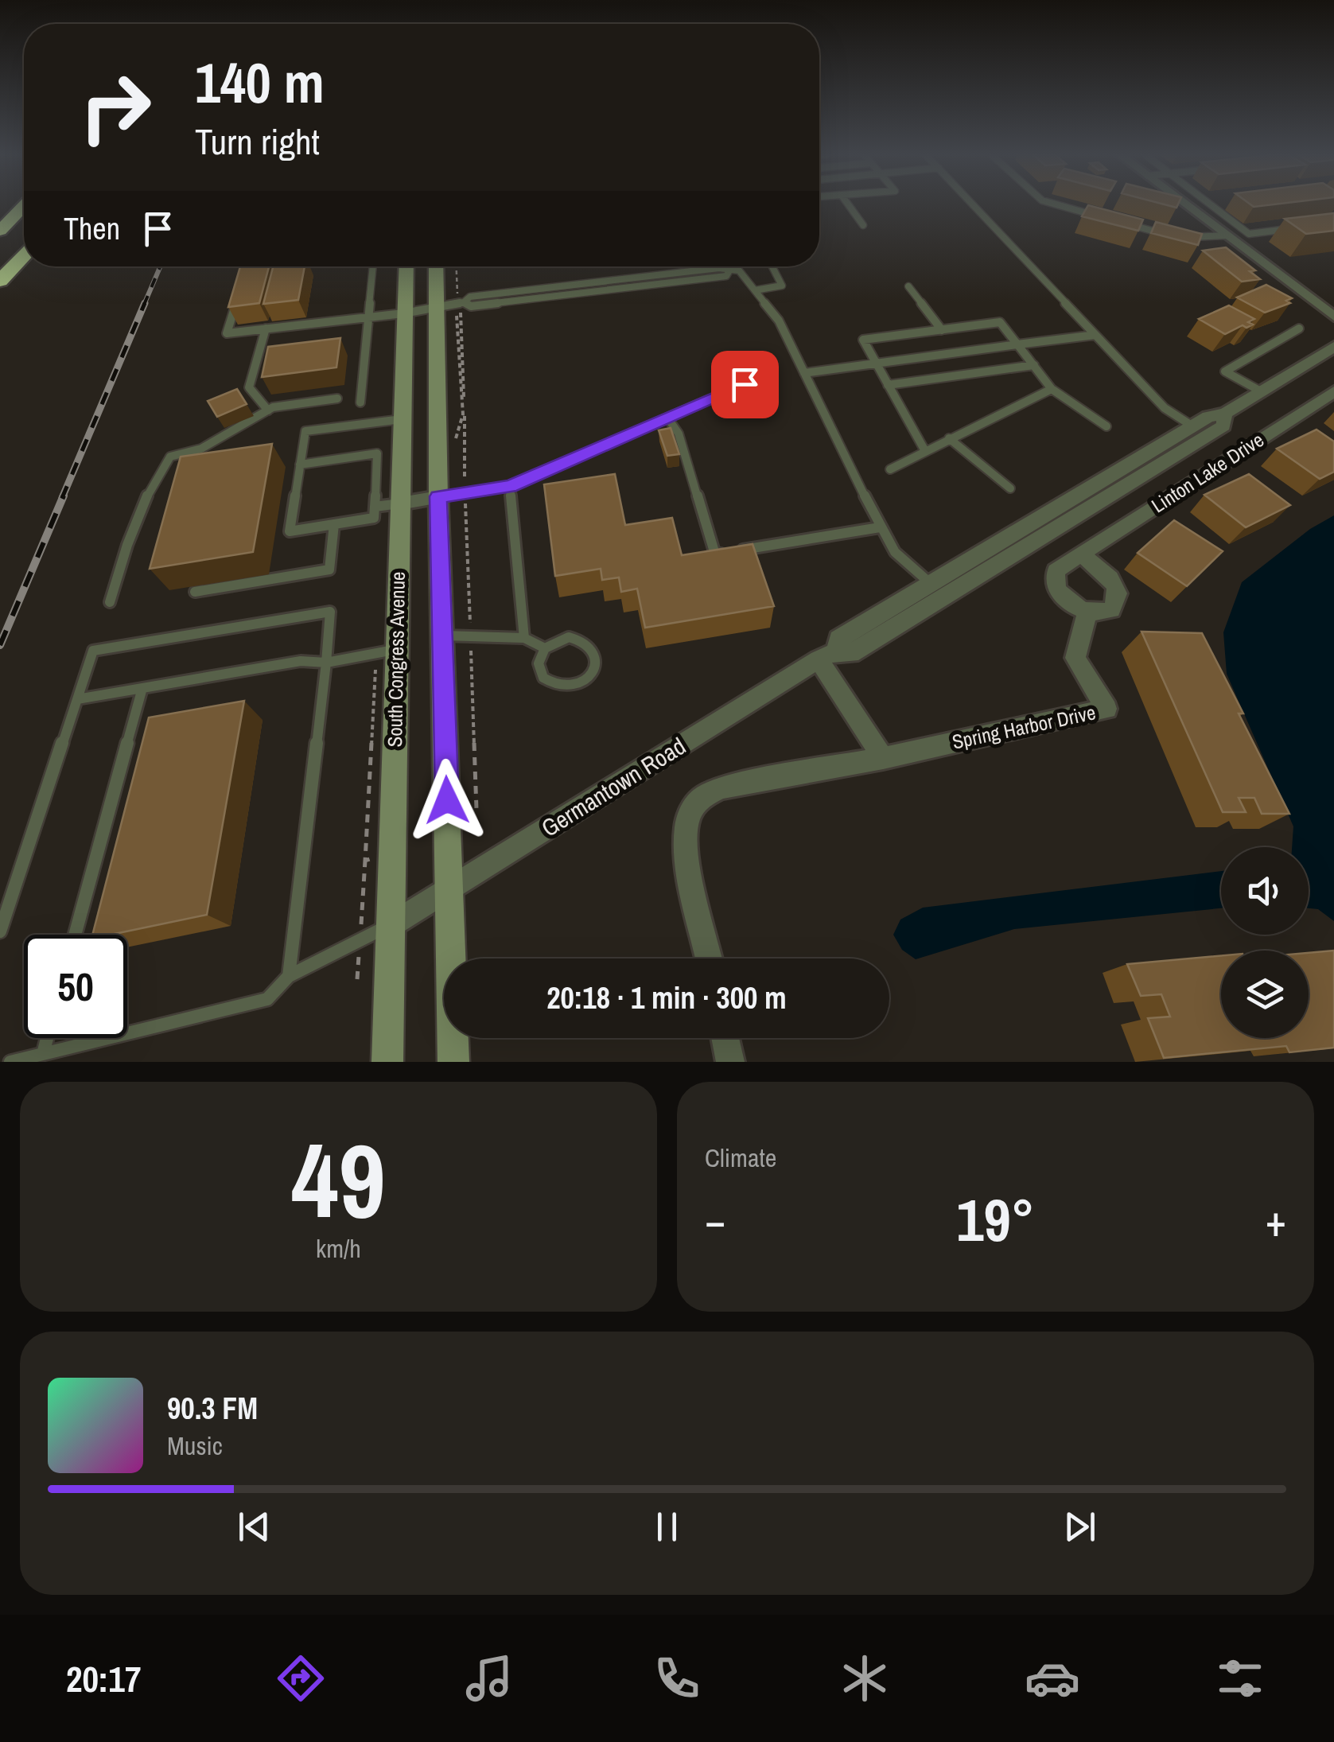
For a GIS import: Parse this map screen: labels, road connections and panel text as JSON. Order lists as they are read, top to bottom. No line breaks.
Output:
{"streets":{"main road":["South Congress Avenue"],"street":["Linton Lake Drive","Spring Harbor Drive","Germantown Road"]},"crossings":[["Linton Lake Drive","Spring Harbor Drive"],["South Congress Avenue","Germantown Road"]],"page":{"turn":["140 m","Turn right"],"then":"Then","limit":"50","trip":"20:18 · 1 min · 300 m","tile":[["49","km/h"],"Climate"],"heat":["−","19°","+"],"song":["90.3 FM","Music"],"tabs":"20:17"}}
